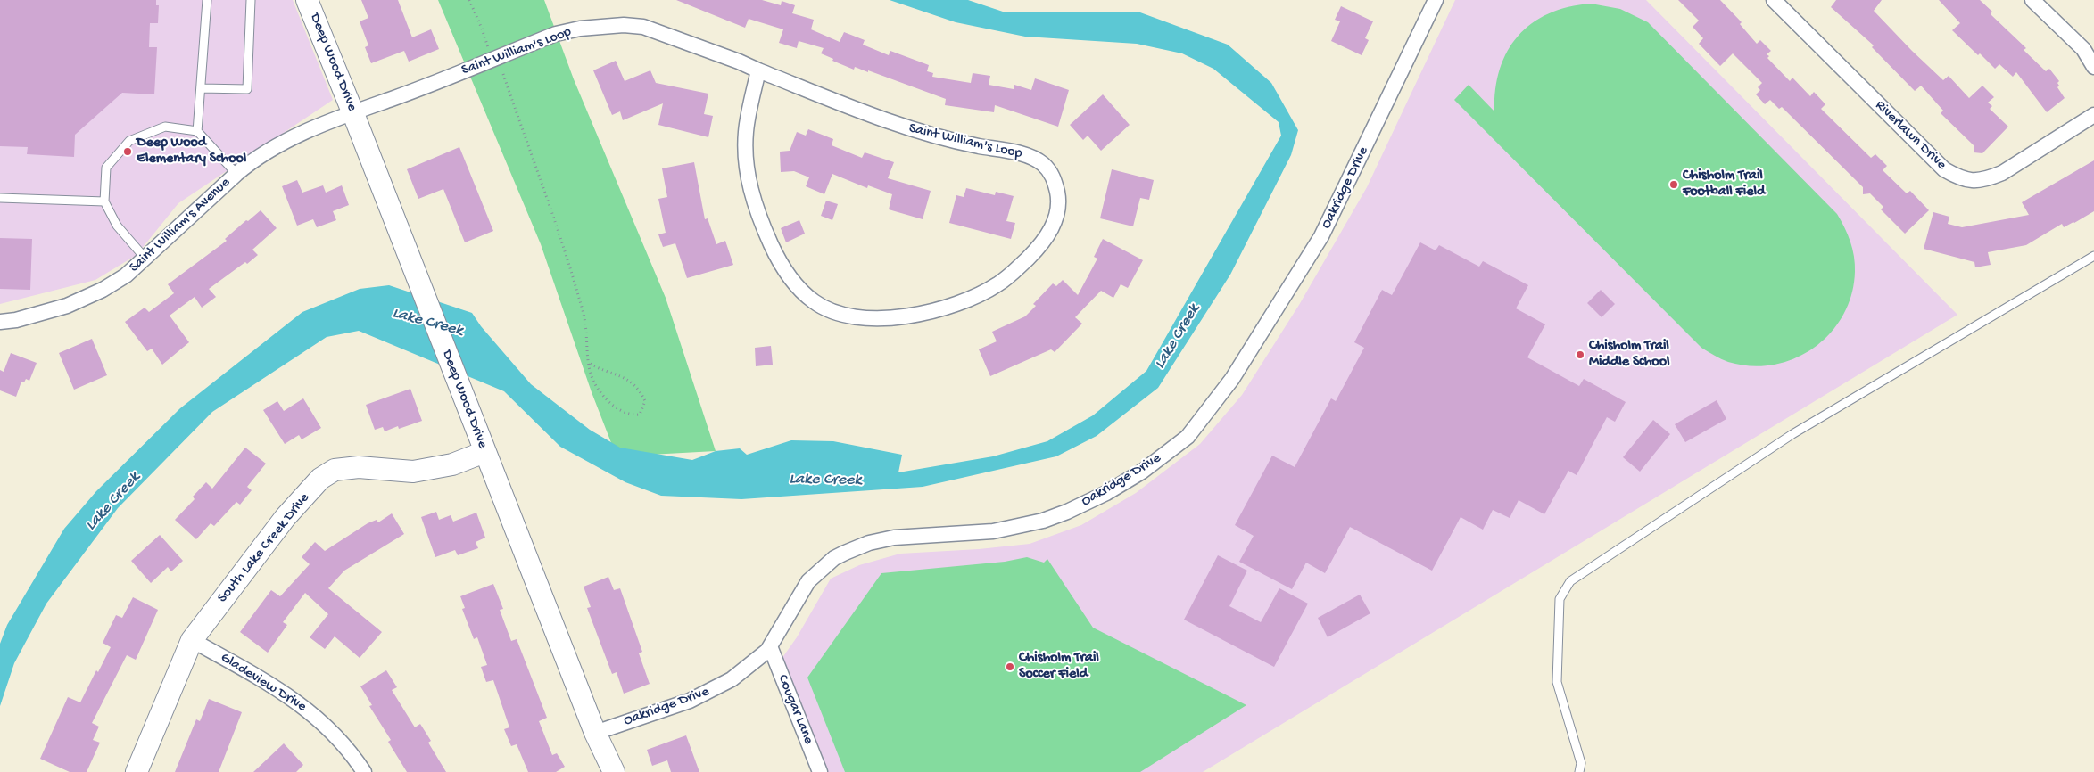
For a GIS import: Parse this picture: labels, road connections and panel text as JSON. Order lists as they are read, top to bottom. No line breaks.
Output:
{"streets":{"street":["Saint William's Loop","Deep Wood Drive","Riverlawn Drive","Oakridge Drive","Saint William's Avenue","South Lake Creek Drive","Gladeview Drive","Cougar Lane"]},"crossings":[["Saint William's Loop","Deep Wood Drive"],["Saint William's Loop","Saint William's Avenue"],["Deep Wood Drive","Oakridge Drive"],["Deep Wood Drive","Saint William's Avenue"],["Deep Wood Drive","South Lake Creek Drive"],["Oakridge Drive","Cougar Lane"],["South Lake Creek Drive","Gladeview Drive"]],"water":["Lake Creek"],"places":["Deep Wood Elementary School","Chisholm Trail Football Field","Chisholm Trail Middle School","Chisholm Trail Soccer Field"]}
